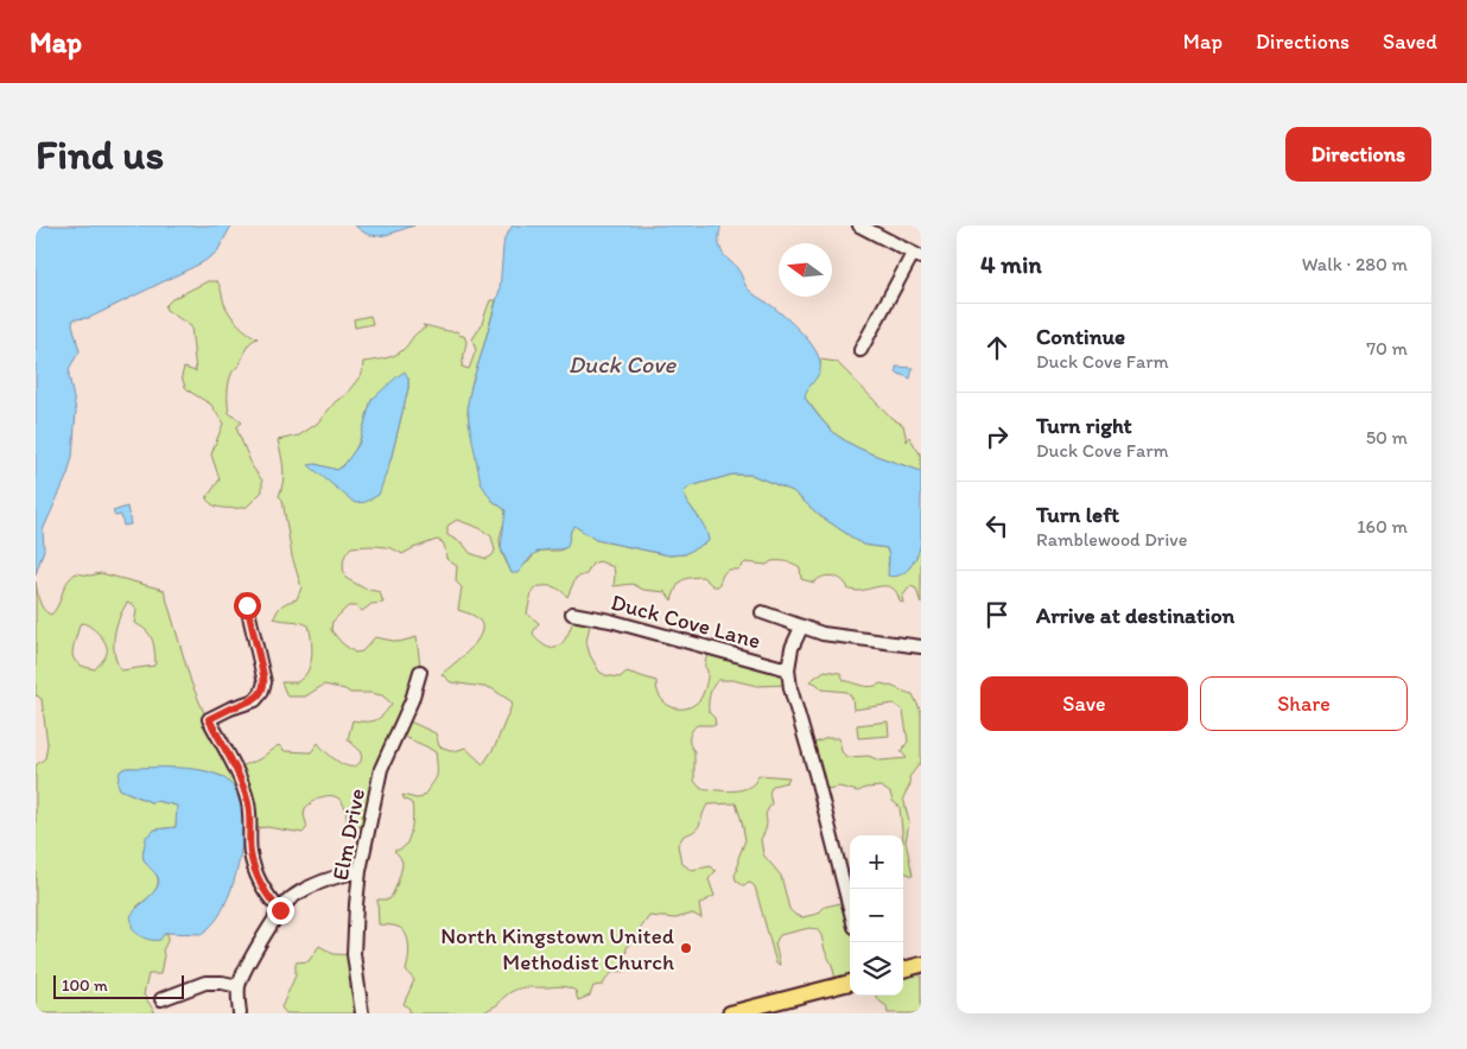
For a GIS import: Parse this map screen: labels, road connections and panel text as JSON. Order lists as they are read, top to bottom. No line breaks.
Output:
{"streets":{"street":["Duck Cove Lane","Elm Drive"]},"water":["Duck Cove"],"places":["North Kingstown United Methodist Church"],"scale_bar":"100 m","north":"left","page":{"header":"Map","nav":["Map","Directions","Saved"],"buttons":["Directions",["Save","Share"]],"title":"Find us","heading":["4 min","Walk · 280 m"],"list":[["Continue","Duck Cove Farm","70 m"],["Turn right","Duck Cove Farm","50 m"],["Turn left","Ramblewood Drive","160 m"],"Arrive at destination"],"map_buttons":["+","−"],"scale":"100 m"}}
